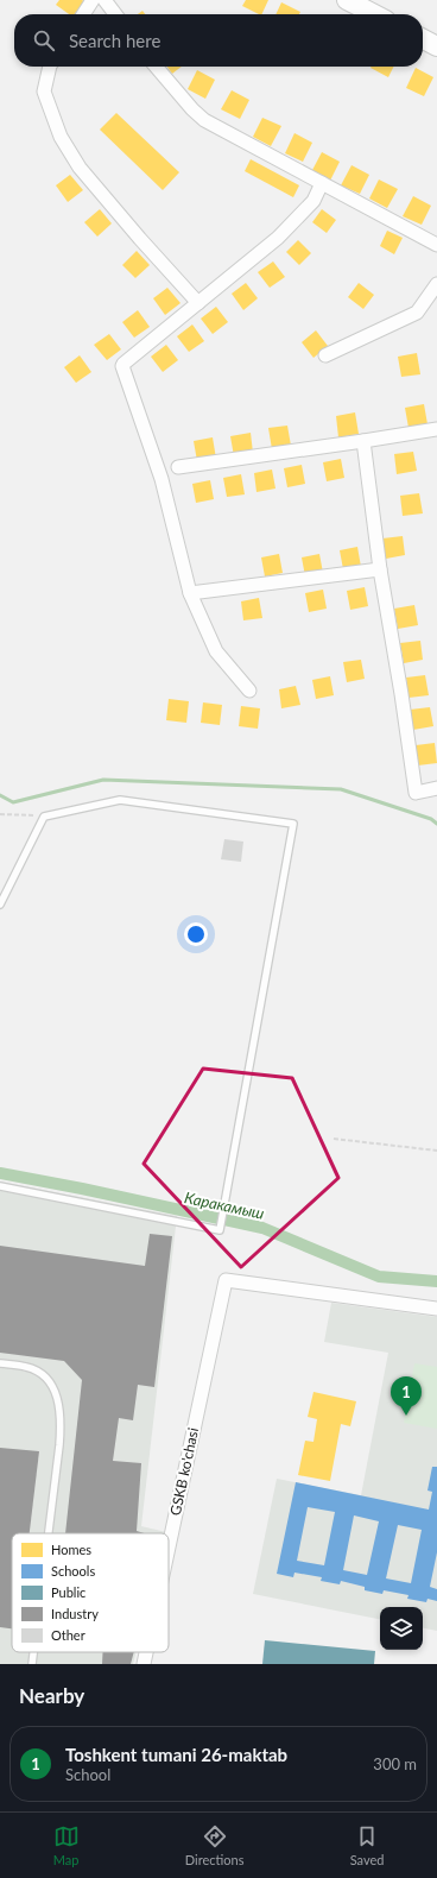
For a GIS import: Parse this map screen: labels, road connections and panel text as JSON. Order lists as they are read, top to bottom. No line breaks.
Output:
{"streets":{"street":["GSKB ko'chasi"]},"water":["Каракамыш"],"legend":["Homes","Schools","Public","Industry","Other"],"page":{"search":"Search here","pins":"1","heading":"Nearby","list":[{"mark":"1","name":"Toshkent tumani 26-maktab","note":"School","value":"300 m"}],"nav":["Map","Directions","Saved"]}}
